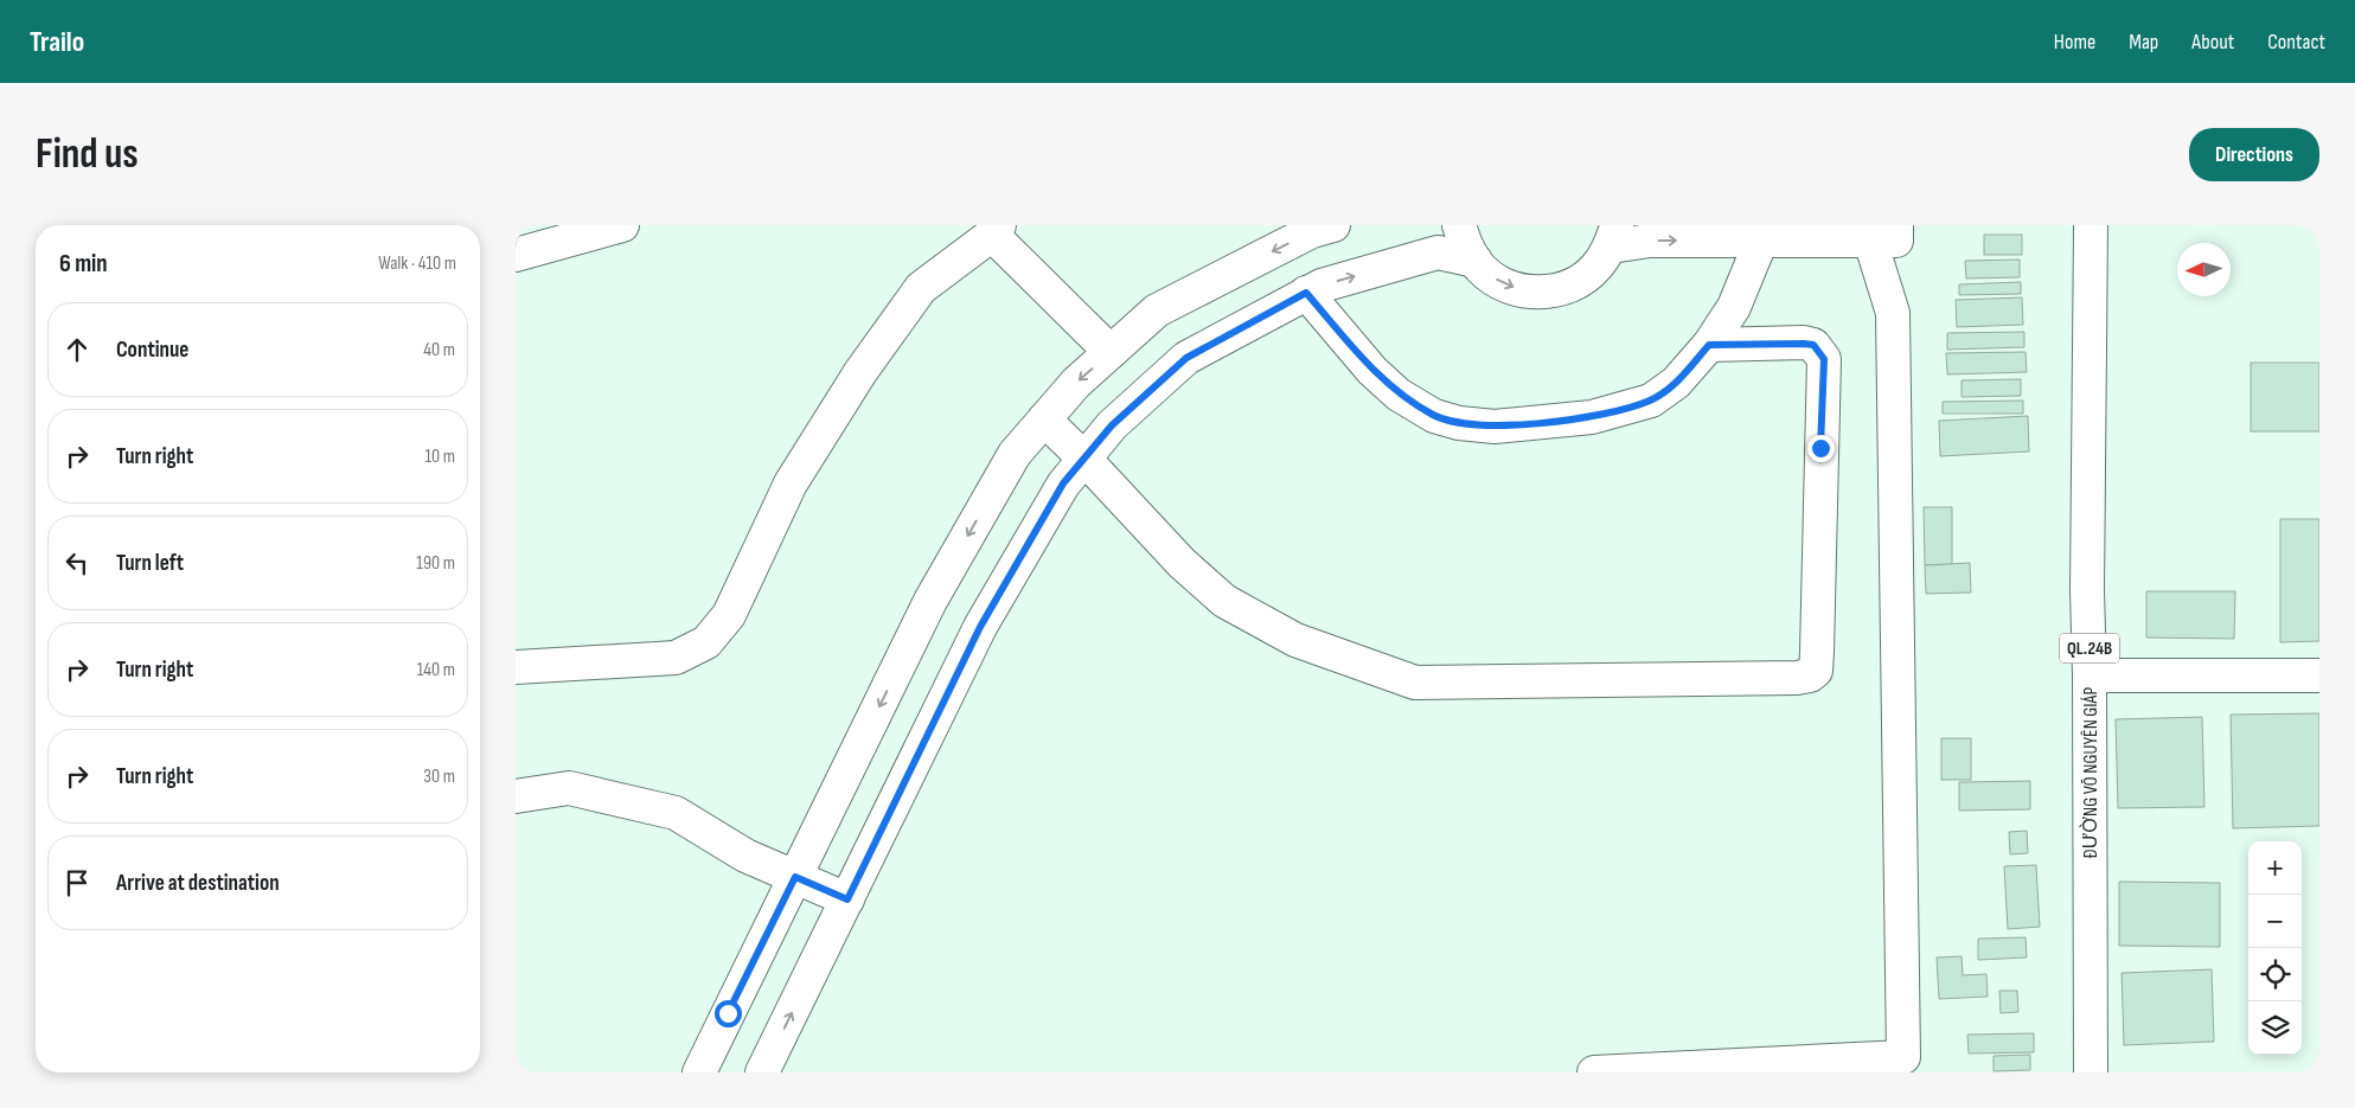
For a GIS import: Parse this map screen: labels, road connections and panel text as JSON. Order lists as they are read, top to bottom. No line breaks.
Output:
{"streets":{"street":["QL.24B","ĐƯỜNG VÕ NGUYÊN GIÁP"]},"north":"left","page":{"header":"Trailo","nav":["Home","Map","About","Contact"],"buttons":"Directions","title":"Find us","heading":["6 min","Walk · 410 m"],"list":[["Continue","40 m"],["Turn right","10 m"],["Turn left","190 m"],["Turn right","140 m"],["Turn right","30 m"],"Arrive at destination"],"map_buttons":["+","−"]}}
